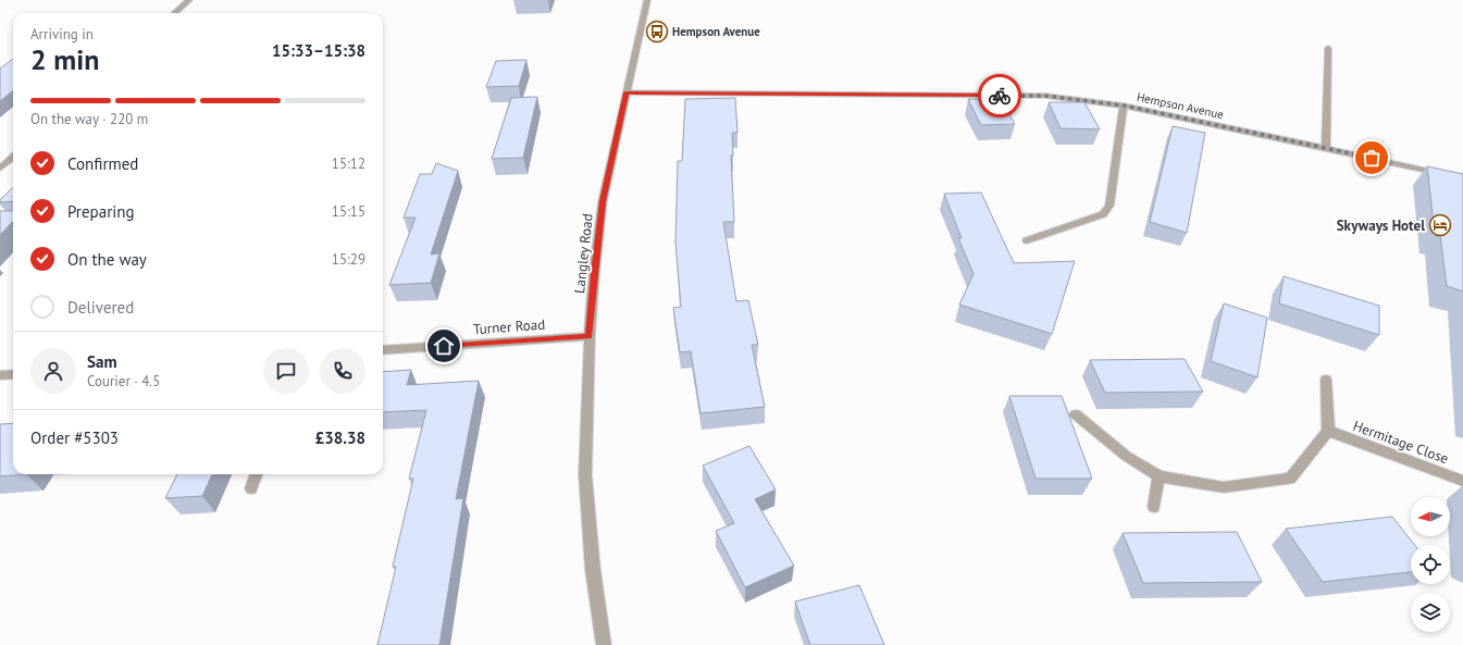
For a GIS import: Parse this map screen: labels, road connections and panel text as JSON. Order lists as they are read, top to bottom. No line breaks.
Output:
{"streets":{"street":["Hempson Avenue","Langley Road","Turner Road","Hermitage Close"]},"crossings":[["Hempson Avenue","Langley Road"],["Langley Road","Turner Road"]],"places":{"bus stop":["Hempson Avenue"],"hotel":["Skyways Hotel"]},"north":"left","page":{"heading":["2 min","Arriving in","15:33–15:38"],"panel":["Sam","Courier · 4.5","Order #5303","£38.38"],"bar":"On the way · 220 m","list":[["Confirmed","15:12"],["Preparing","15:15"],["On the way","15:29"],"Delivered"]}}
